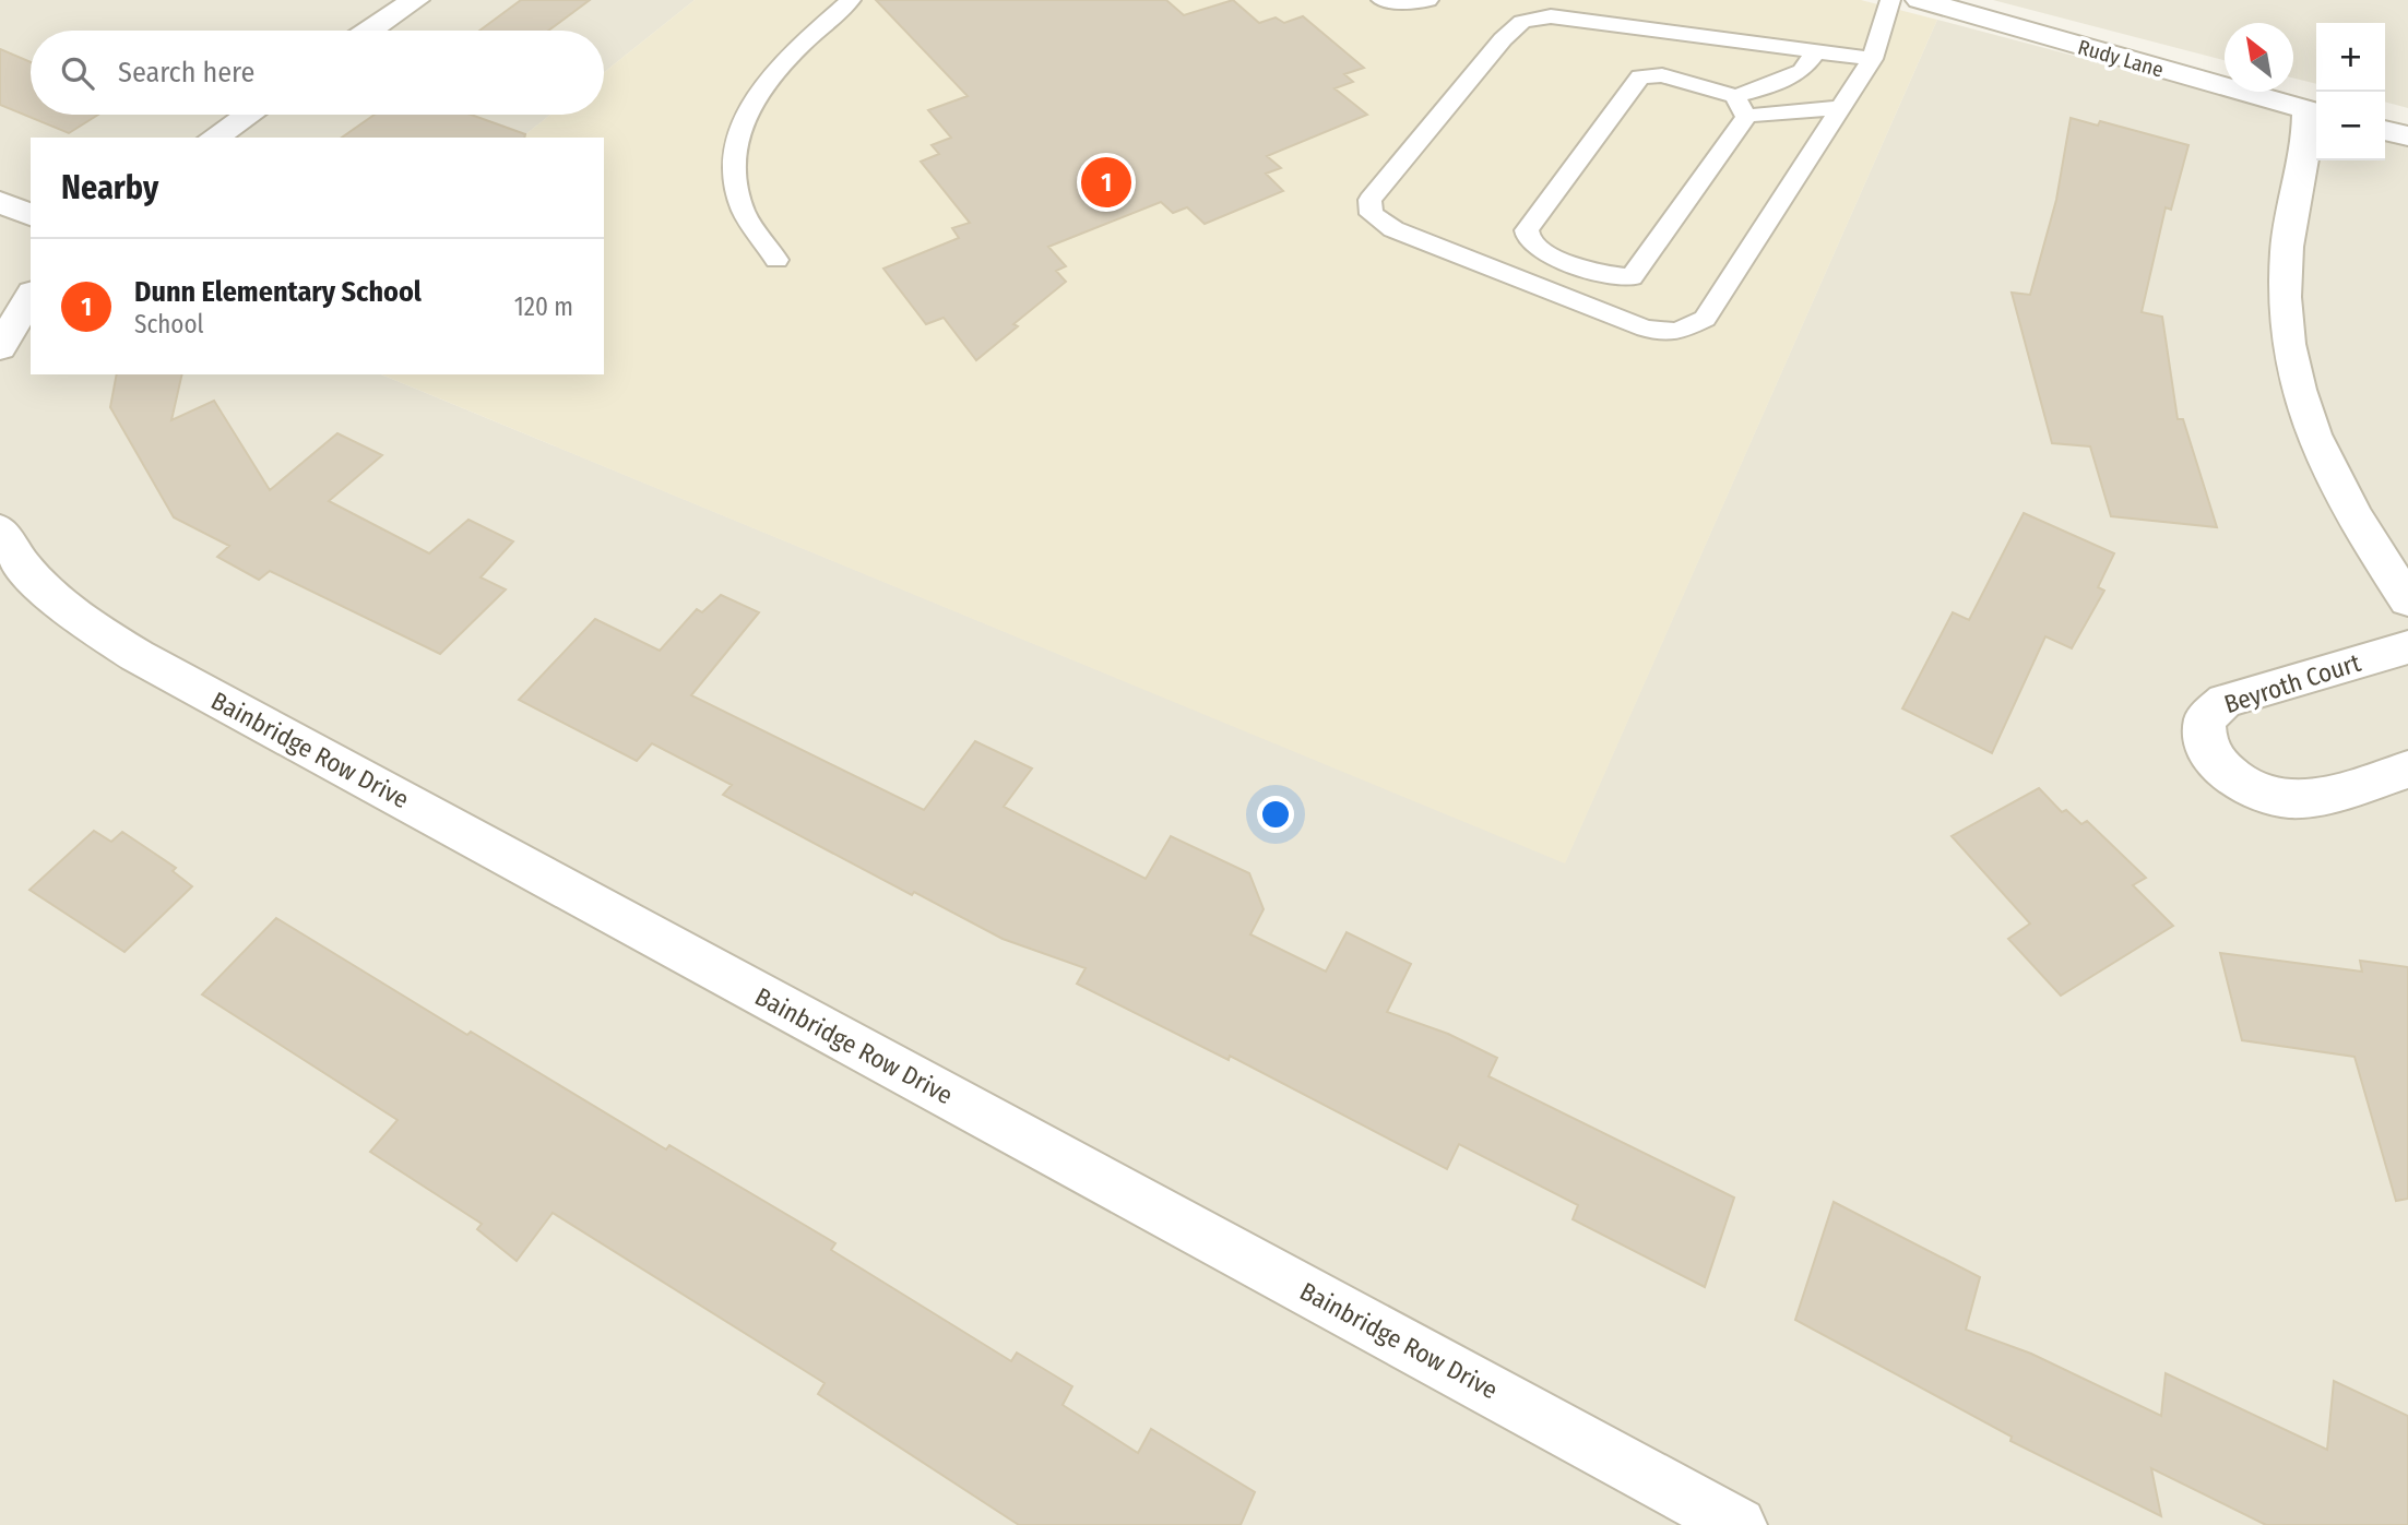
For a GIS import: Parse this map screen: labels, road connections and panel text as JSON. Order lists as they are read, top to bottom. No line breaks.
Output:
{"streets":{"street":["Rudy Lane","Beyroth Court","Bainbridge Row Drive"]},"north":"top left","page":{"map_buttons":["+","−"],"search":"Search here","heading":"Nearby","pins":"1","list":[{"mark":"1","name":"Dunn Elementary School","note":"School","value":"120 m"}]}}
